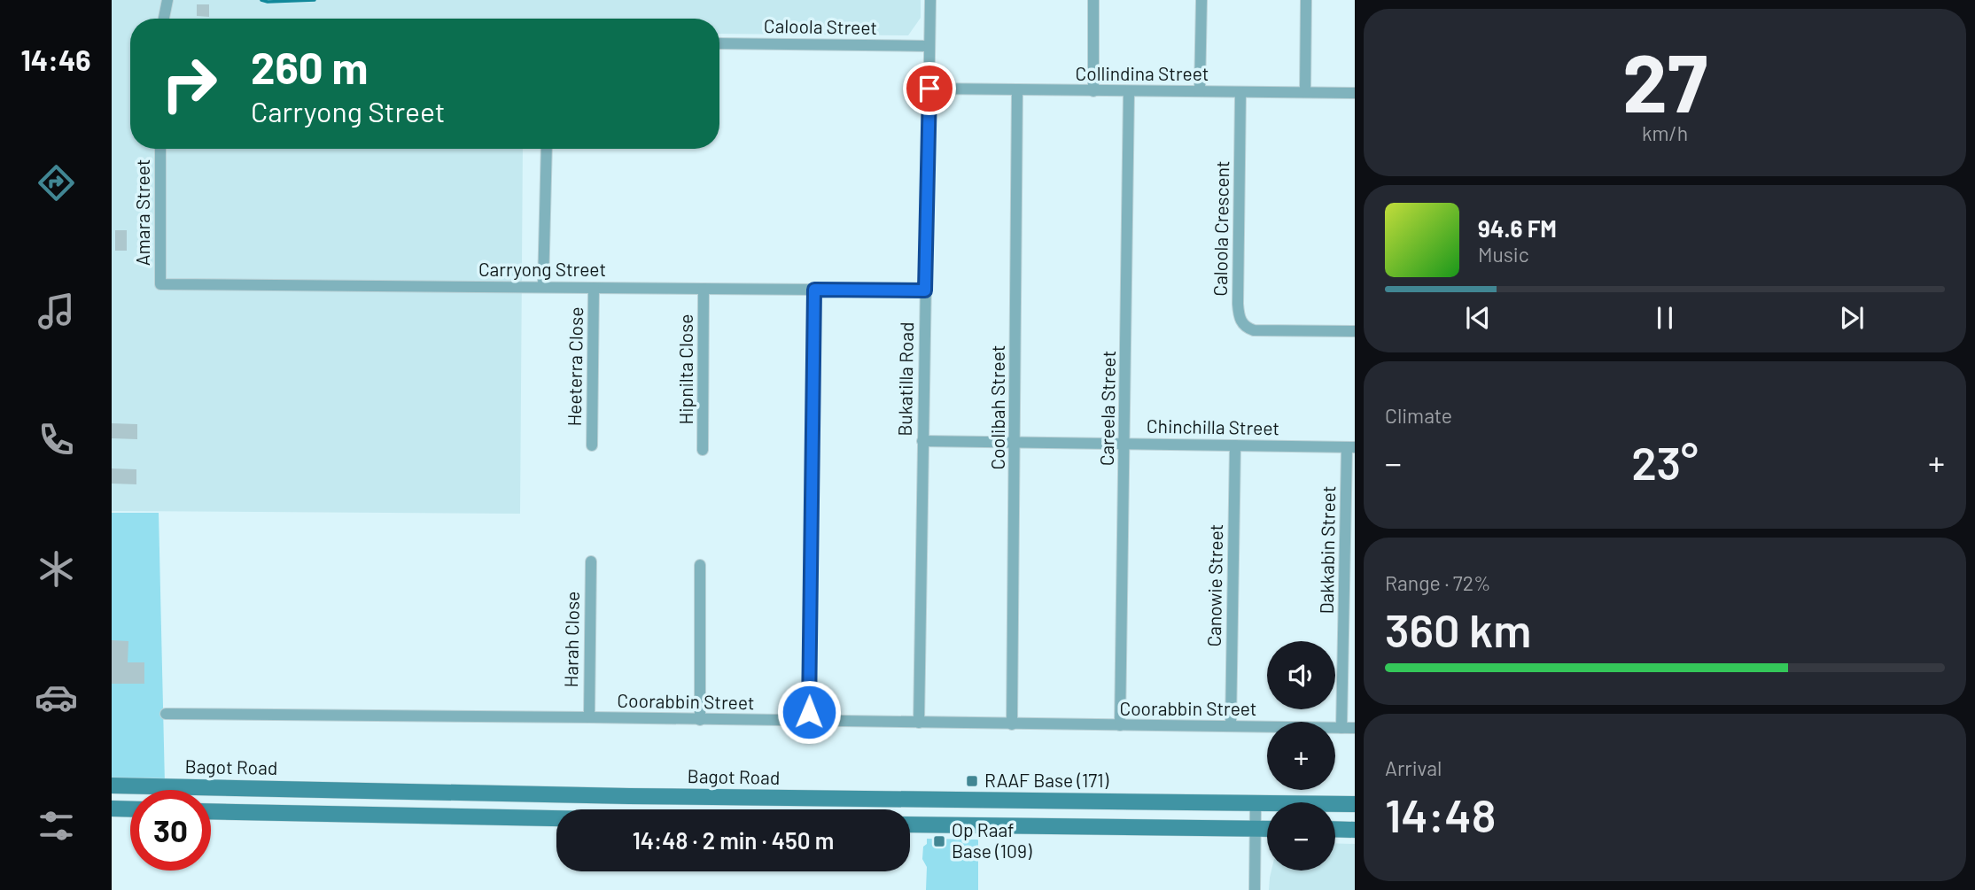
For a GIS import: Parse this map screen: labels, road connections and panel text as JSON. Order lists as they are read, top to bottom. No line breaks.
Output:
{"streets":{"main road":["Bagot Road"],"street":["Caloola Street","Collindina Street","Amara Street","Caloola Crescent","Carryong Street","Heeterra Close","Hipnilta Close","Bukatilla Road","Coolibah Street","Careela Street","Chinchilla Street","Dakkabin Street","Canowie Street","Harah Close","Coorabbin Street"]},"crossings":[["Caloola Street","Bukatilla Road"],["Collindina Street","Caloola Crescent"],["Collindina Street","Bukatilla Road"],["Collindina Street","Coolibah Street"],["Collindina Street","Careela Street"],["Amara Street","Carryong Street"],["Carryong Street","Heeterra Close"],["Carryong Street","Hipnilta Close"],["Carryong Street","Bukatilla Road"],["Bukatilla Road","Chinchilla Street"],["Bukatilla Road","Coorabbin Street"],["Coolibah Street","Chinchilla Street"],["Coolibah Street","Coorabbin Street"],["Careela Street","Chinchilla Street"],["Careela Street","Coorabbin Street"],["Chinchilla Street","Dakkabin Street"],["Chinchilla Street","Canowie Street"],["Dakkabin Street","Coorabbin Street"],["Canowie Street","Coorabbin Street"],["Harah Close","Coorabbin Street"]],"places":{"transit":["RAAF Base (171)","Op Raaf Base (109)"]},"page":{"tabs":"14:46","tile":[["27","km/h"],"Climate",["Range · 72%","360 km"],["Arrival","14:48"]],"turn":["260 m","Carryong Street"],"song":["94.6 FM","Music"],"heat":["−","23°","+"],"map_buttons":["+","−"],"limit":"30","trip":"14:48 · 2 min · 450 m"}}
